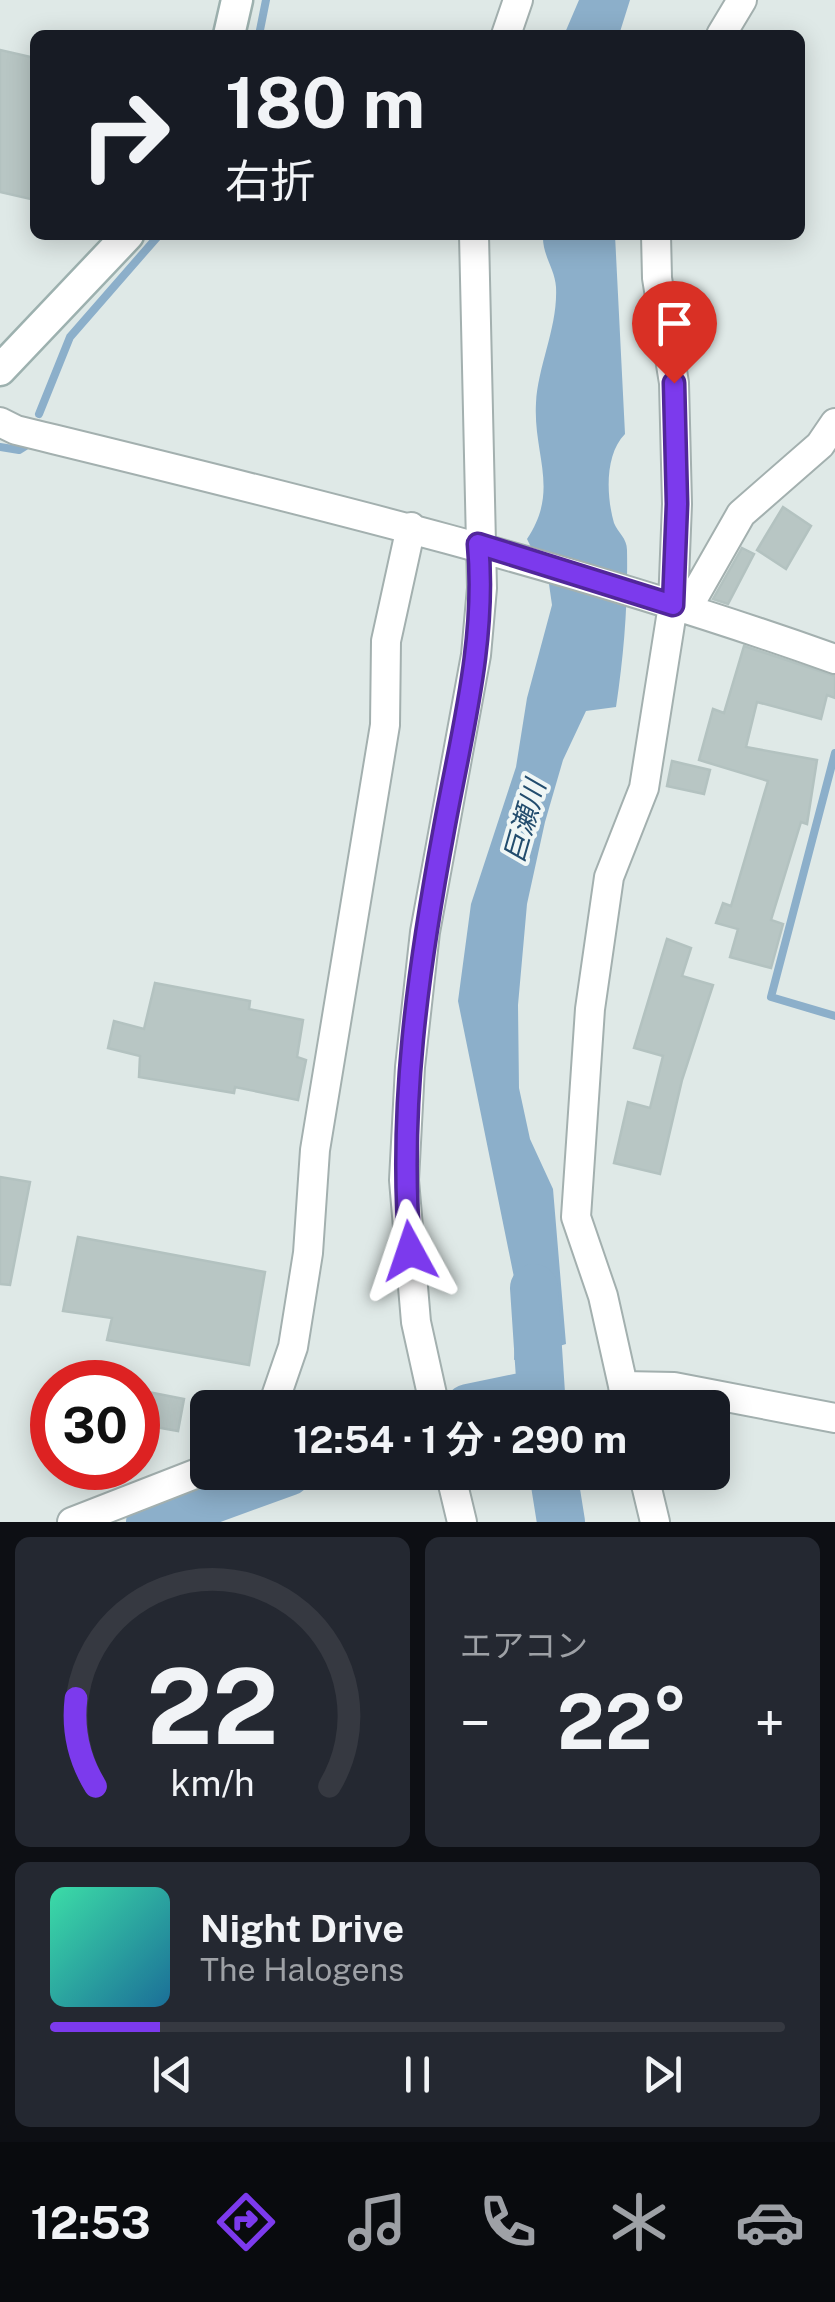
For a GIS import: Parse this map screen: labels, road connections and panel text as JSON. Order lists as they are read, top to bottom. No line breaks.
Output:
{"water":["巨瀬川"],"page":{"turn":["180 m","右折"],"limit":"30","trip":"12:54 · 1 分 · 290 m","tile":"エアコン","heat":["−","22°","+"],"song":["Night Drive","The Halogens"],"tabs":"12:53","gauge":["22","km/h"]}}
